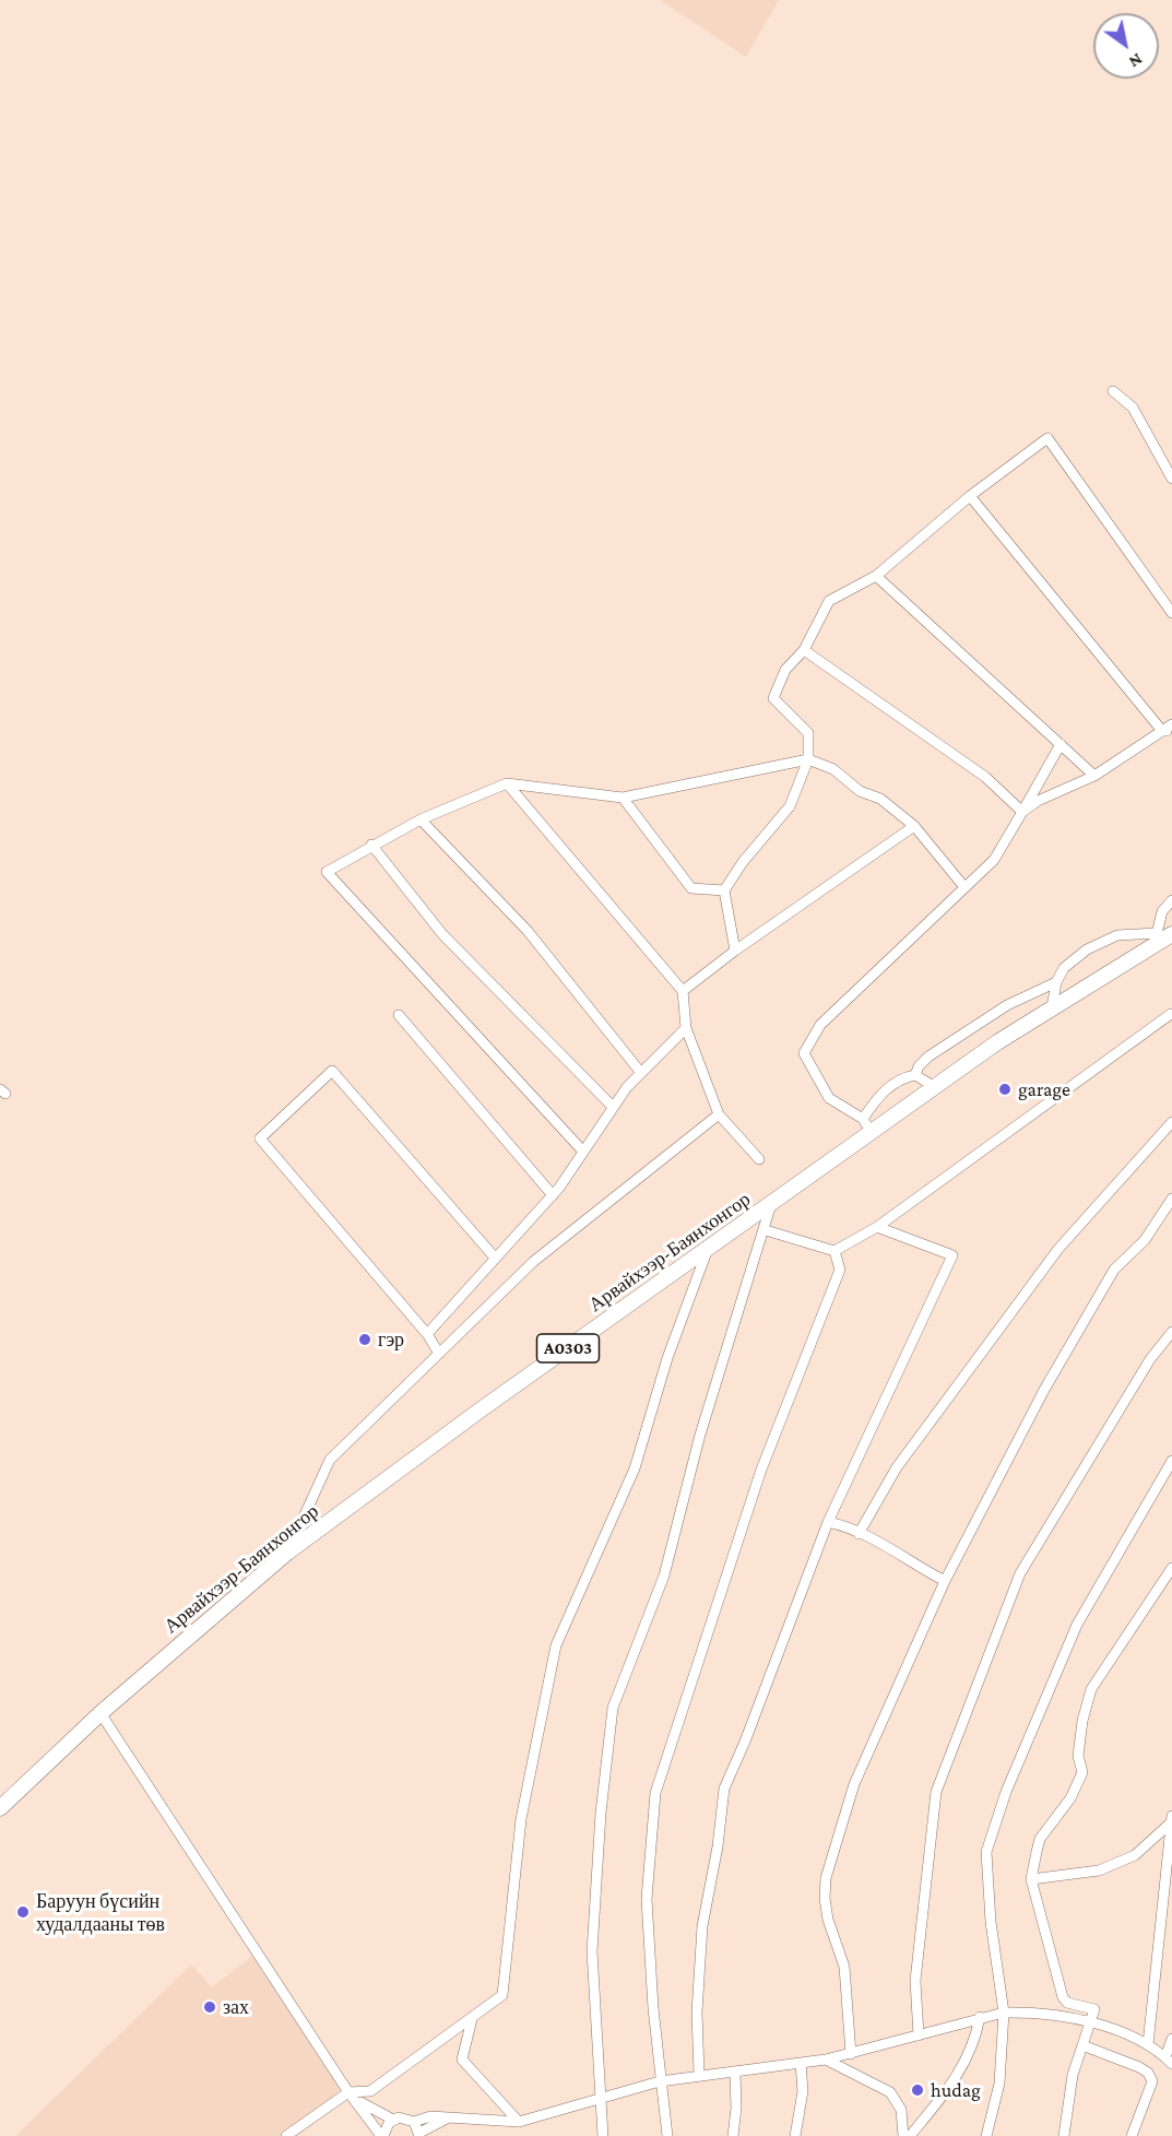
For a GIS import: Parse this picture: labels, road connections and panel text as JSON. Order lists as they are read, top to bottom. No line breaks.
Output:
{"streets":{"highway":["Арвайхээр-Баянхонгор","A0303"]},"places":["garage","гэр","Баруун бүсийн худалдааны төв","зах","hudag"],"north":"bottom right"}
